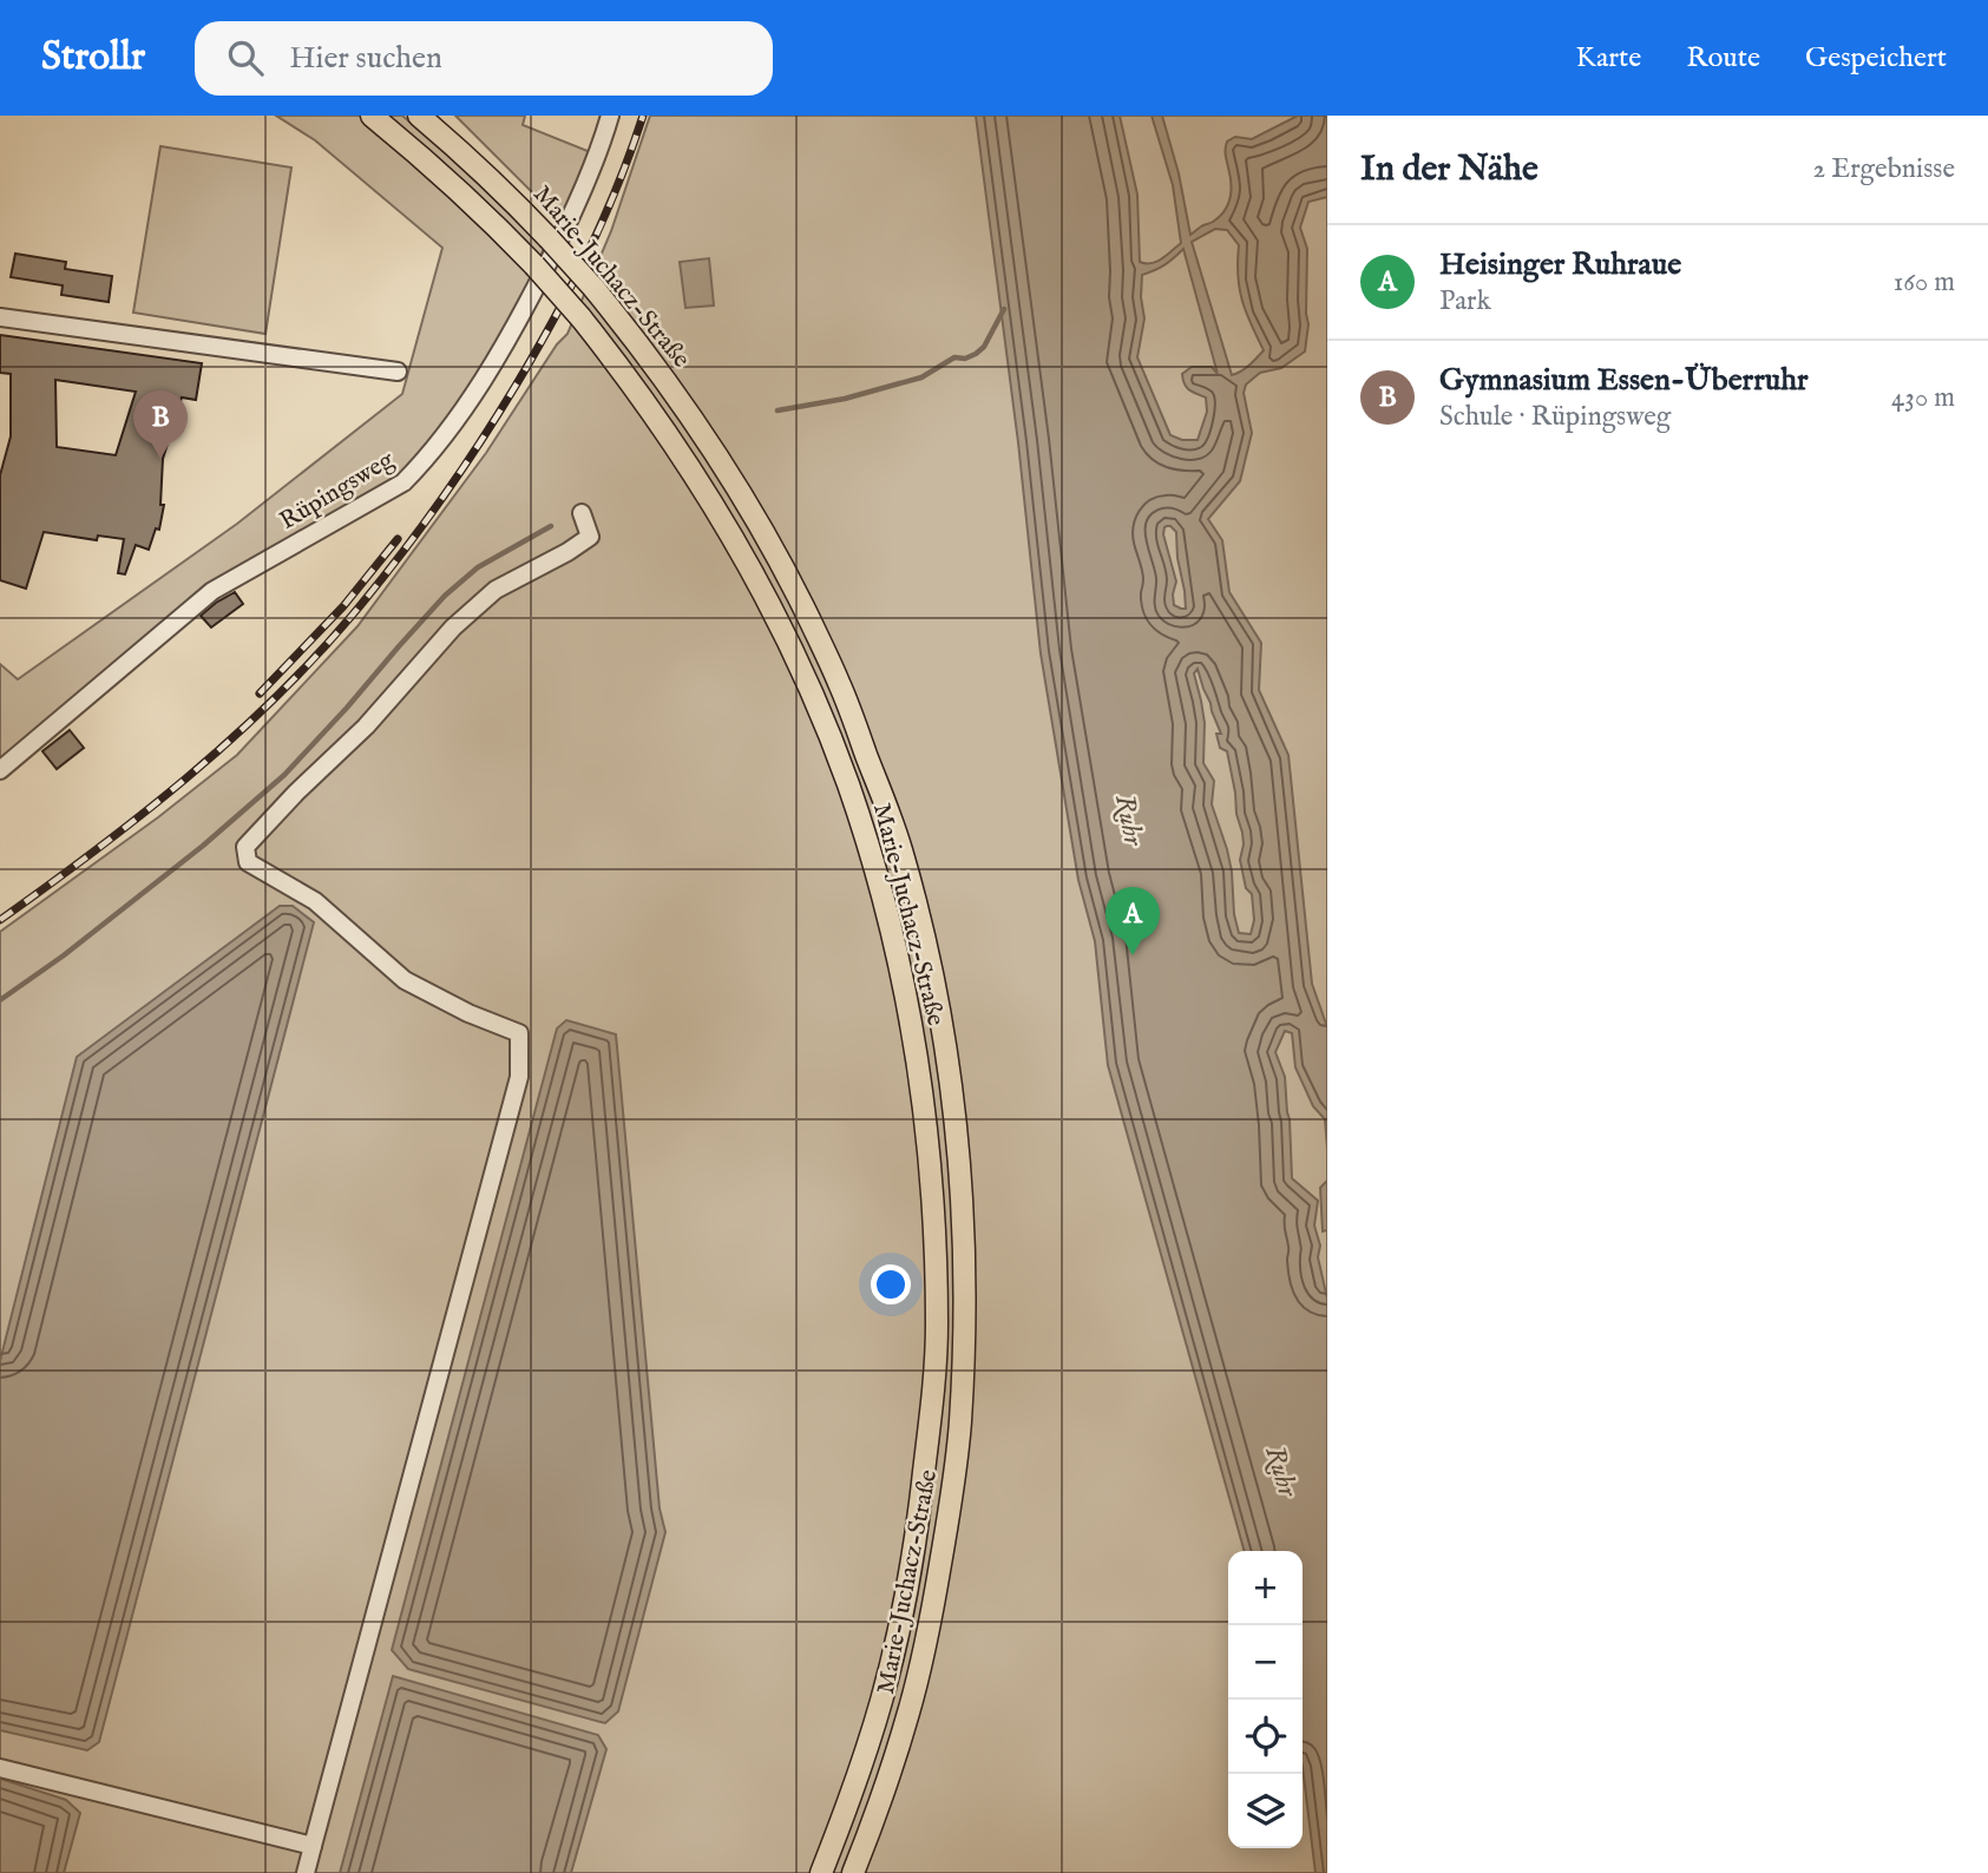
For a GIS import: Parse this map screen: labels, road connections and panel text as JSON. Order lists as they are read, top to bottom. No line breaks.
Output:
{"streets":{"main road":["Marie-Juchacz-Straße"],"street":["Rüpingsweg"]},"water":["Ruhr"],"page":{"header":"Strollr","search":"Hier suchen","nav":["Karte","Route","Gespeichert"],"heading":["In der Nähe","2 Ergebnisse"],"list":[{"mark":"A","name":"Heisinger Ruhraue","note":"Park","value":"160 m"},{"mark":"B","name":"Gymnasium Essen-Überruhr","note":"Schule · Rüpingsweg","value":"430 m"}],"pins":["B","A"],"map_buttons":["+","−"]}}
